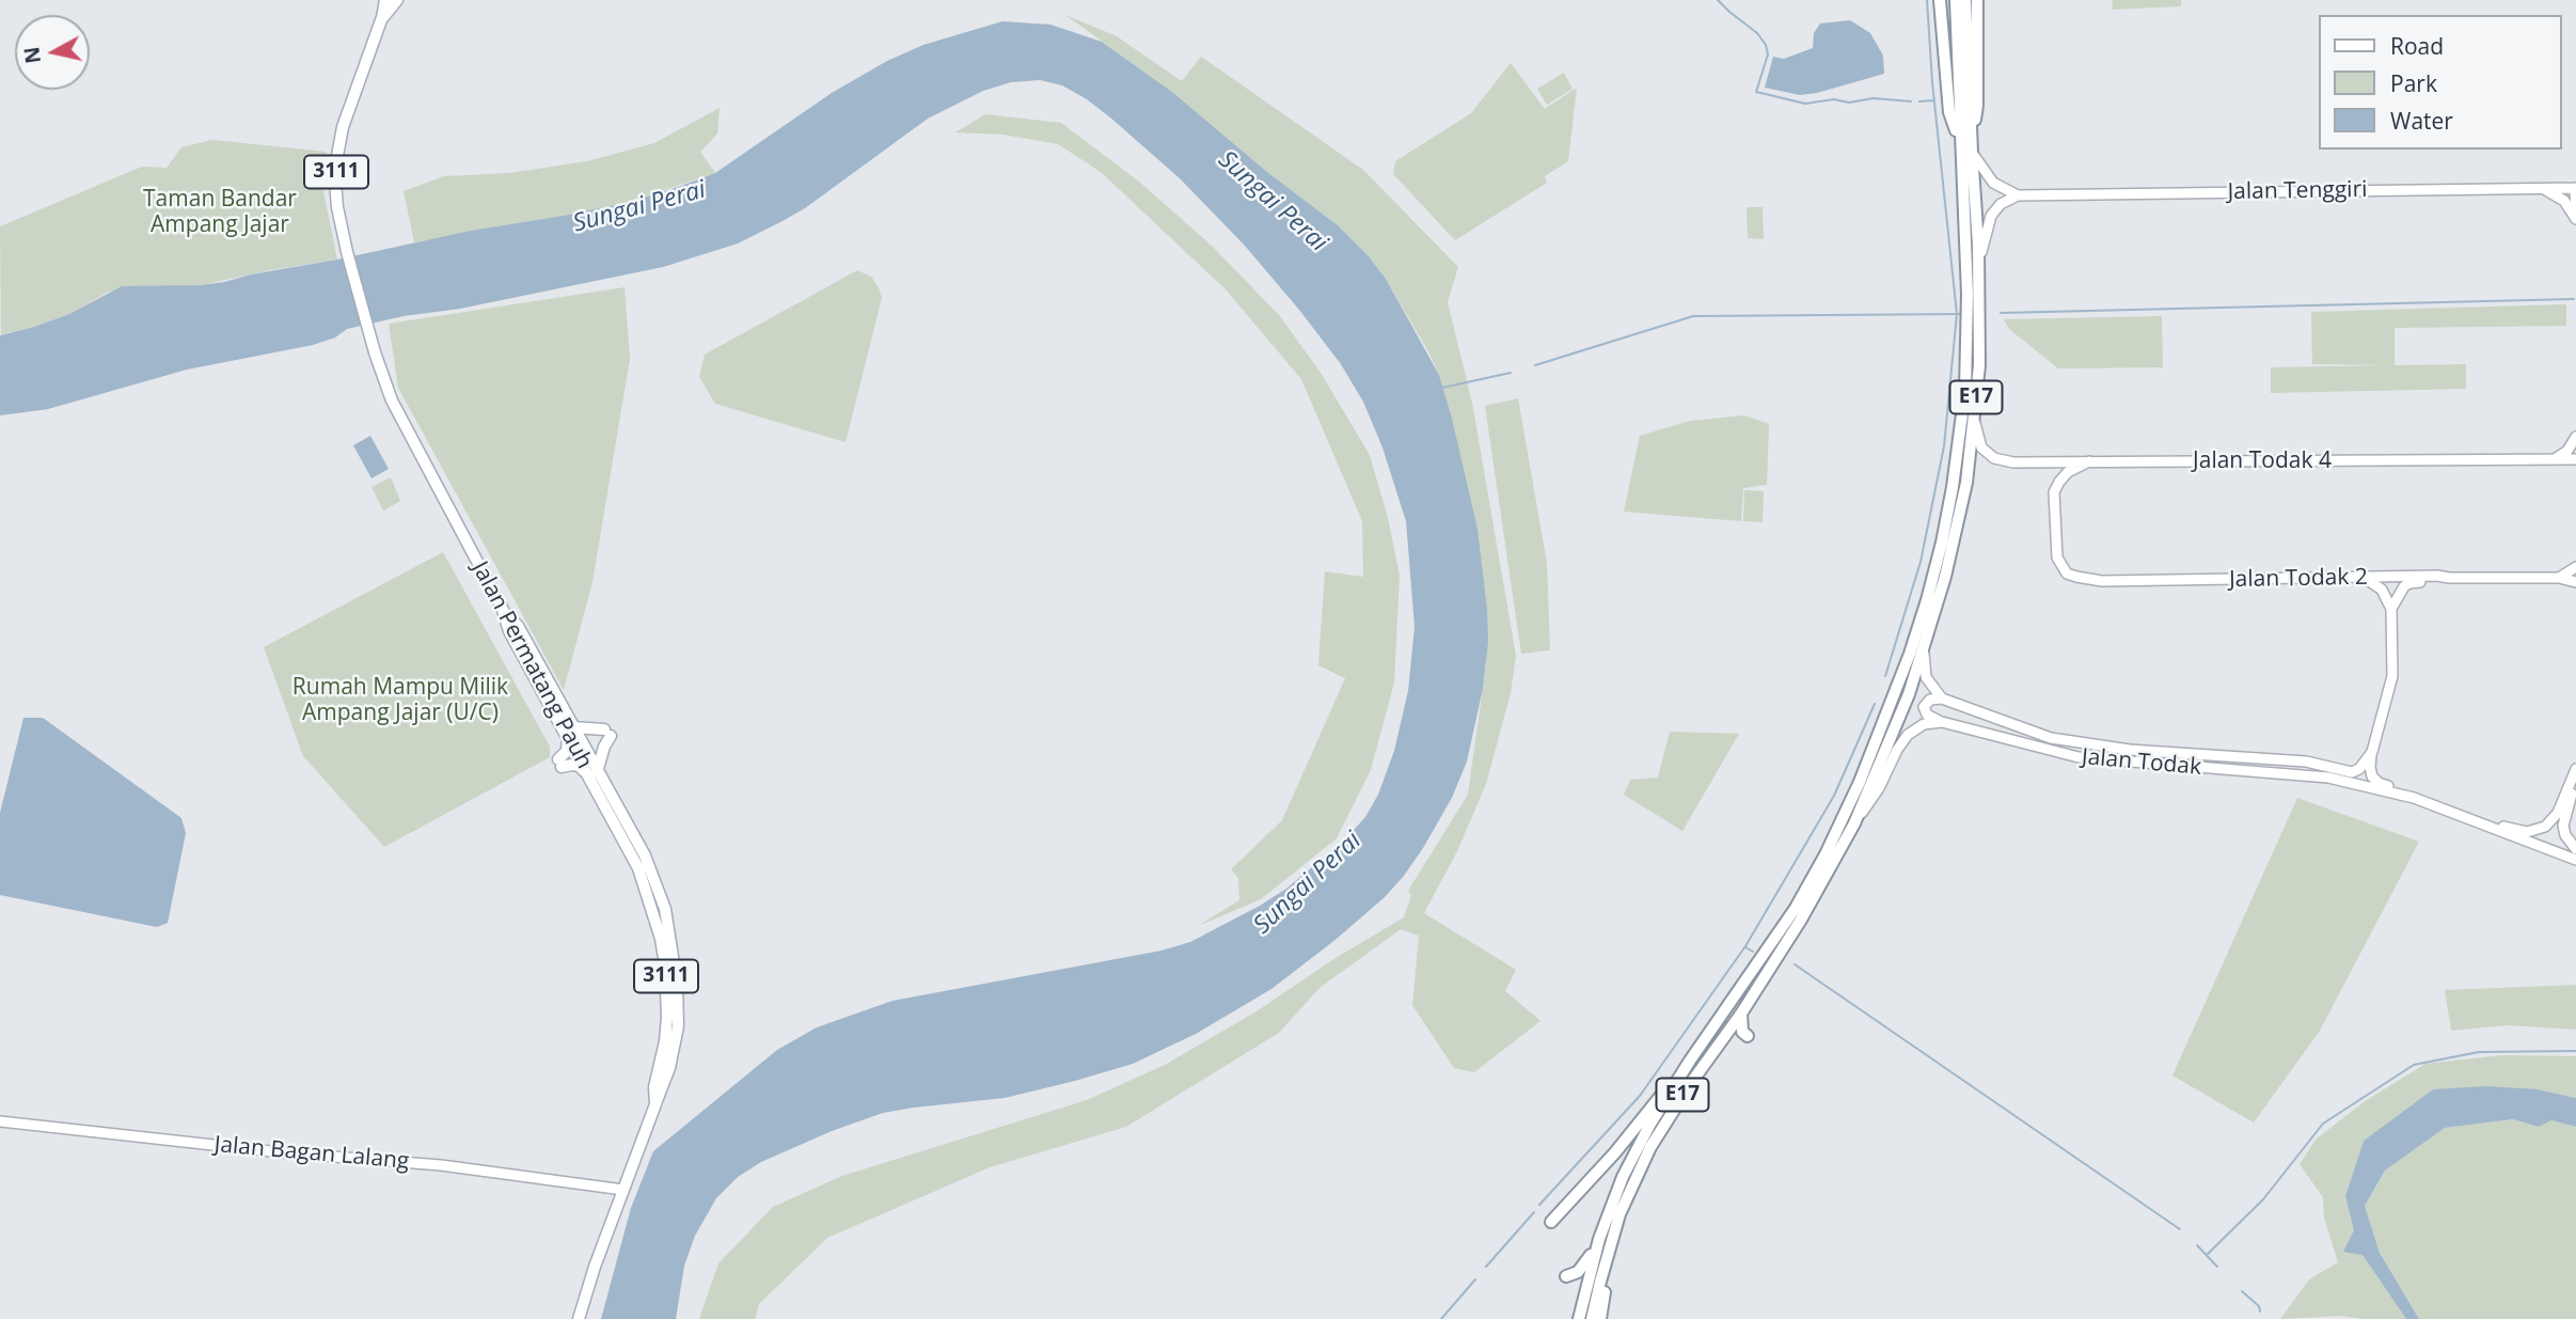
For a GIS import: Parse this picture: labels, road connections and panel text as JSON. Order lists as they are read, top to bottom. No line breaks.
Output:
{"streets":{"highway":["E17"],"main road":["3111","Jalan Tenggiri","Jalan Todak 4","Jalan Todak 2","Jalan Permatang Pauh","Jalan Todak","Jalan Bagan Lalang"]},"crossings":[["E17","Jalan Todak 4"],["Jalan Todak 4","Jalan Todak 2"],["Jalan Permatang Pauh","Jalan Bagan Lalang"]],"water":["Sungai Perai"],"parks":["Taman Bandar Ampang Jajar","Rumah Mampu Milik Ampang Jajar (U/C)"],"legend":["Road","Park","Water"],"north":"left"}
